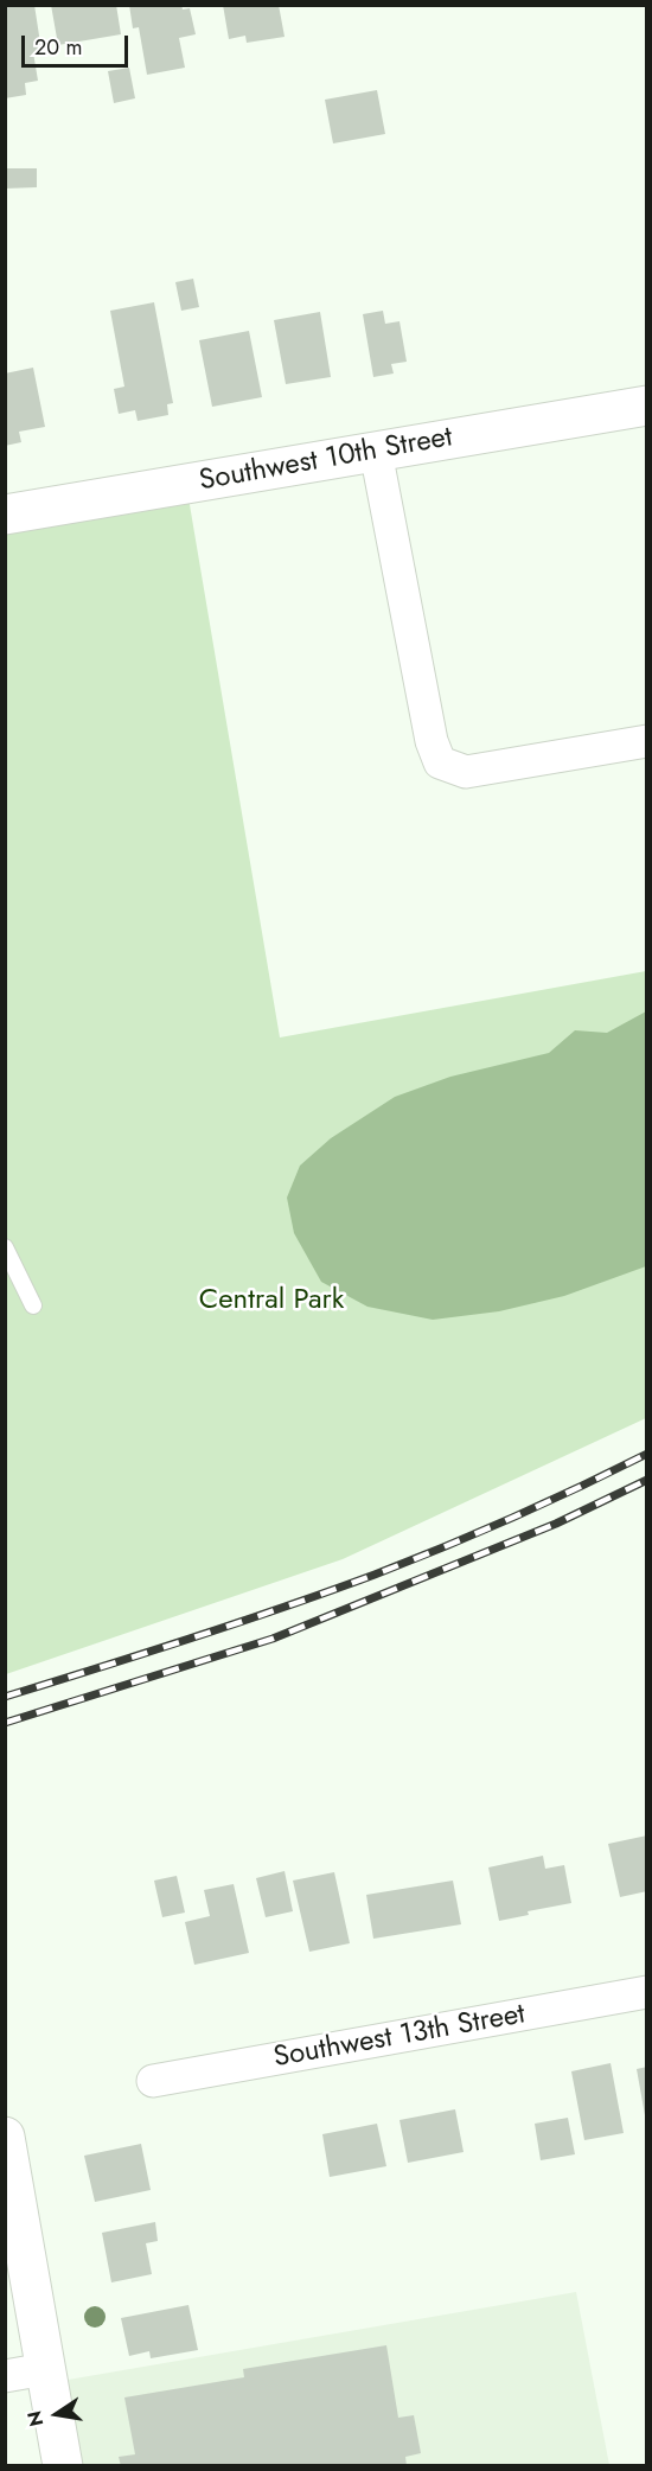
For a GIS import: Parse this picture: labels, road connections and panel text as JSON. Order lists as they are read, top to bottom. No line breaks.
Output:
{"streets":{"street":["Southwest 10th Street","Southwest 13th Street"]},"parks":["Central Park"],"scale_bar":"20 m","north":"left"}
